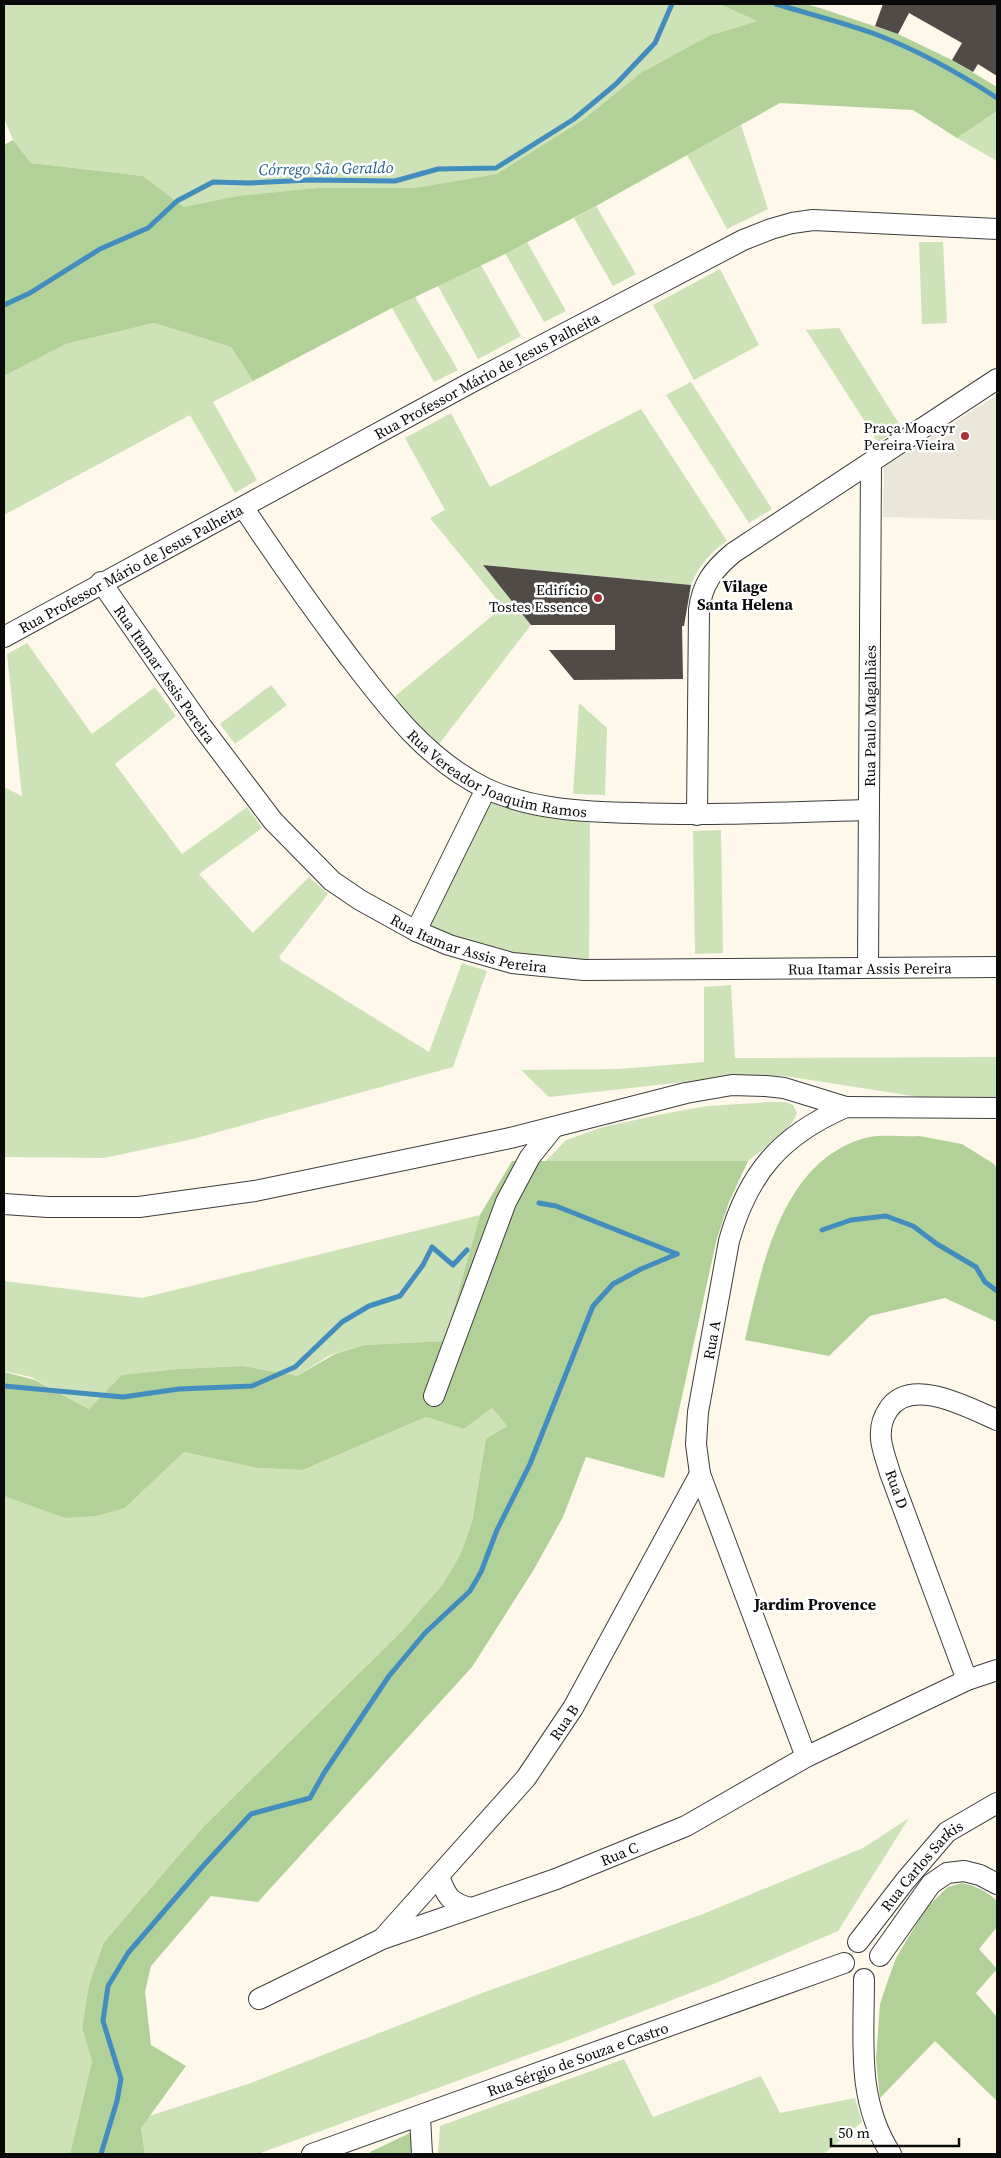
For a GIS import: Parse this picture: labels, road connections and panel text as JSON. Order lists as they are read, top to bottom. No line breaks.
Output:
{"streets":{"street":["Rua Professor Mário de Jesus Palheita","Rua Itamar Assis Pereira","Rua Paulo Magalhães","Rua Vereador Joaquim Ramos","Rua A","Rua D","Rua B","Rua C","Rua Carlos Sarkis","Rua Sérgio de Souza e Castro"]},"crossings":[["Rua Professor Mário de Jesus Palheita","Rua Itamar Assis Pereira"],["Rua Professor Mário de Jesus Palheita","Rua Vereador Joaquim Ramos"],["Rua Itamar Assis Pereira","Rua Paulo Magalhães"],["Rua Paulo Magalhães","Rua Vereador Joaquim Ramos"],["Rua A","Rua B"],["Rua A","Rua C"],["Rua D","Rua C"],["Rua B","Rua C"],["Rua Carlos Sarkis","Rua Sérgio de Souza e Castro"]],"districts":["Vilage Santa Helena","Jardim Provence"],"water":["Córrego São Geraldo"],"places":["Praça Moacyr Pereira Vieira","Edifício Tostes Essence"],"scale_bar":"50 m"}
